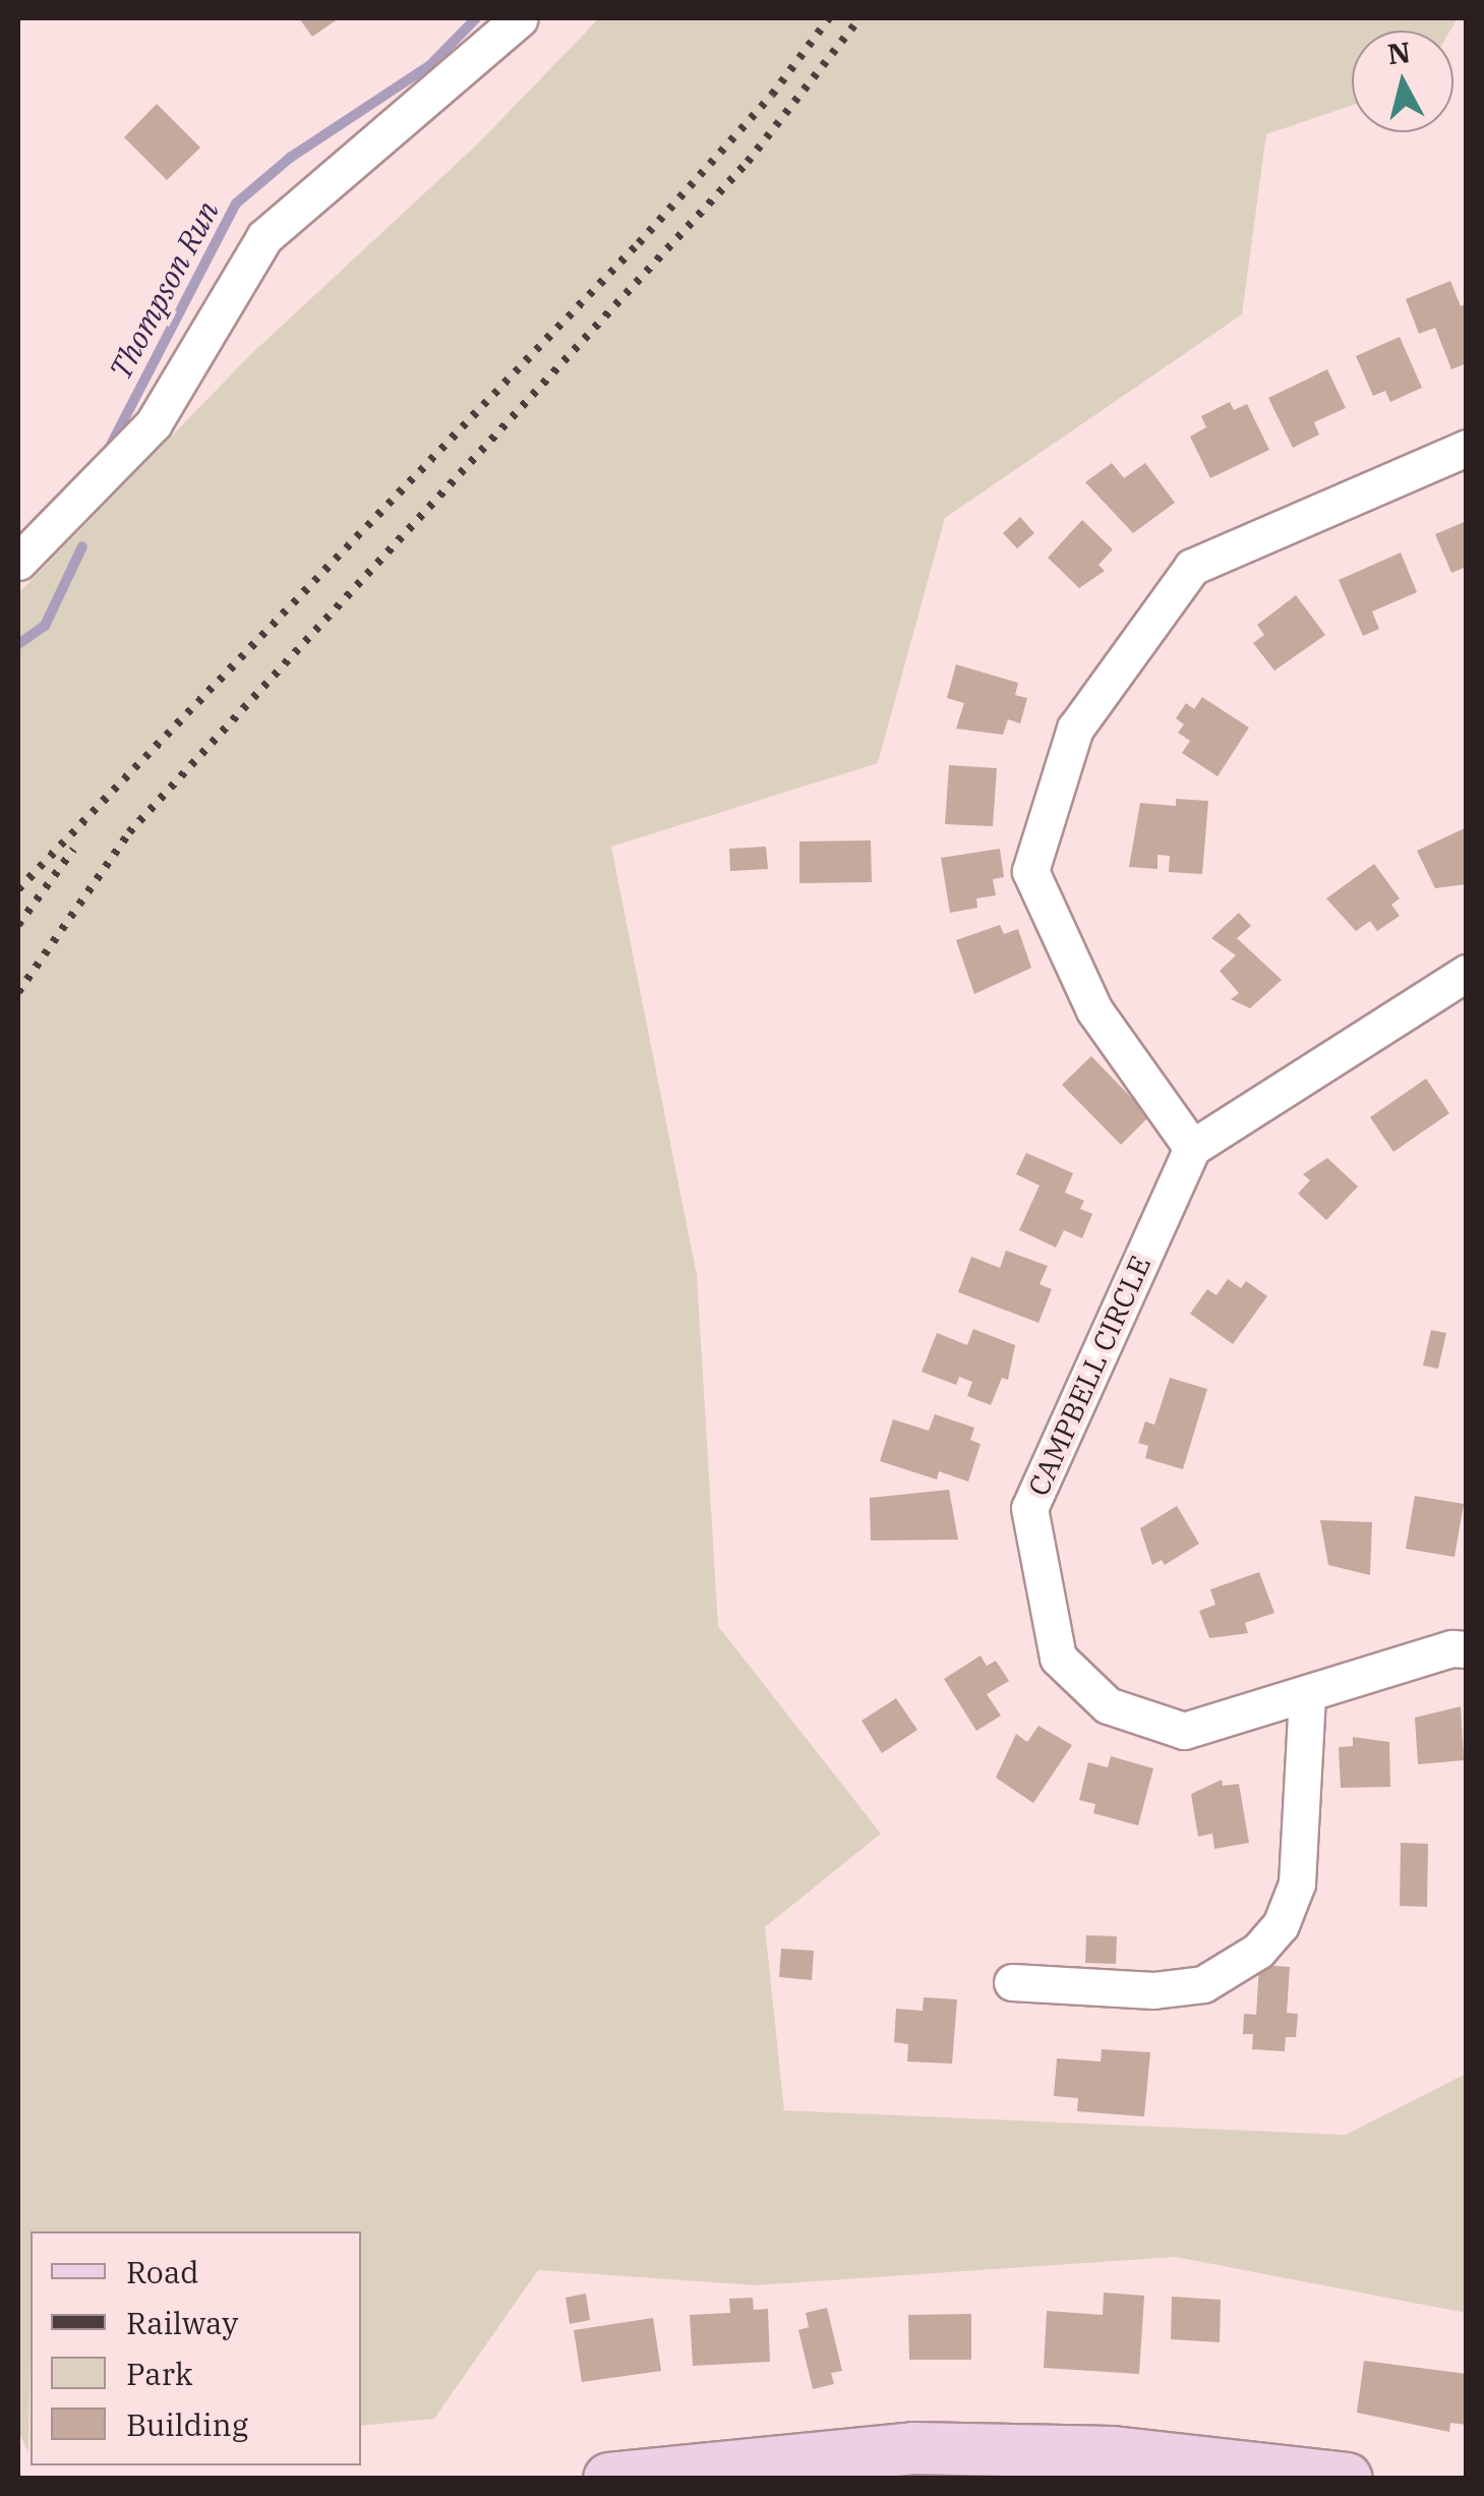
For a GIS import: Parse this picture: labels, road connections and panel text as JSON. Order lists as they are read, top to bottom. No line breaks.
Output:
{"streets":{"street":["CAMPBELL CIRCLE"]},"water":["Thompson Run"],"legend":["Road","Railway","Park","Building"],"north":"top"}
